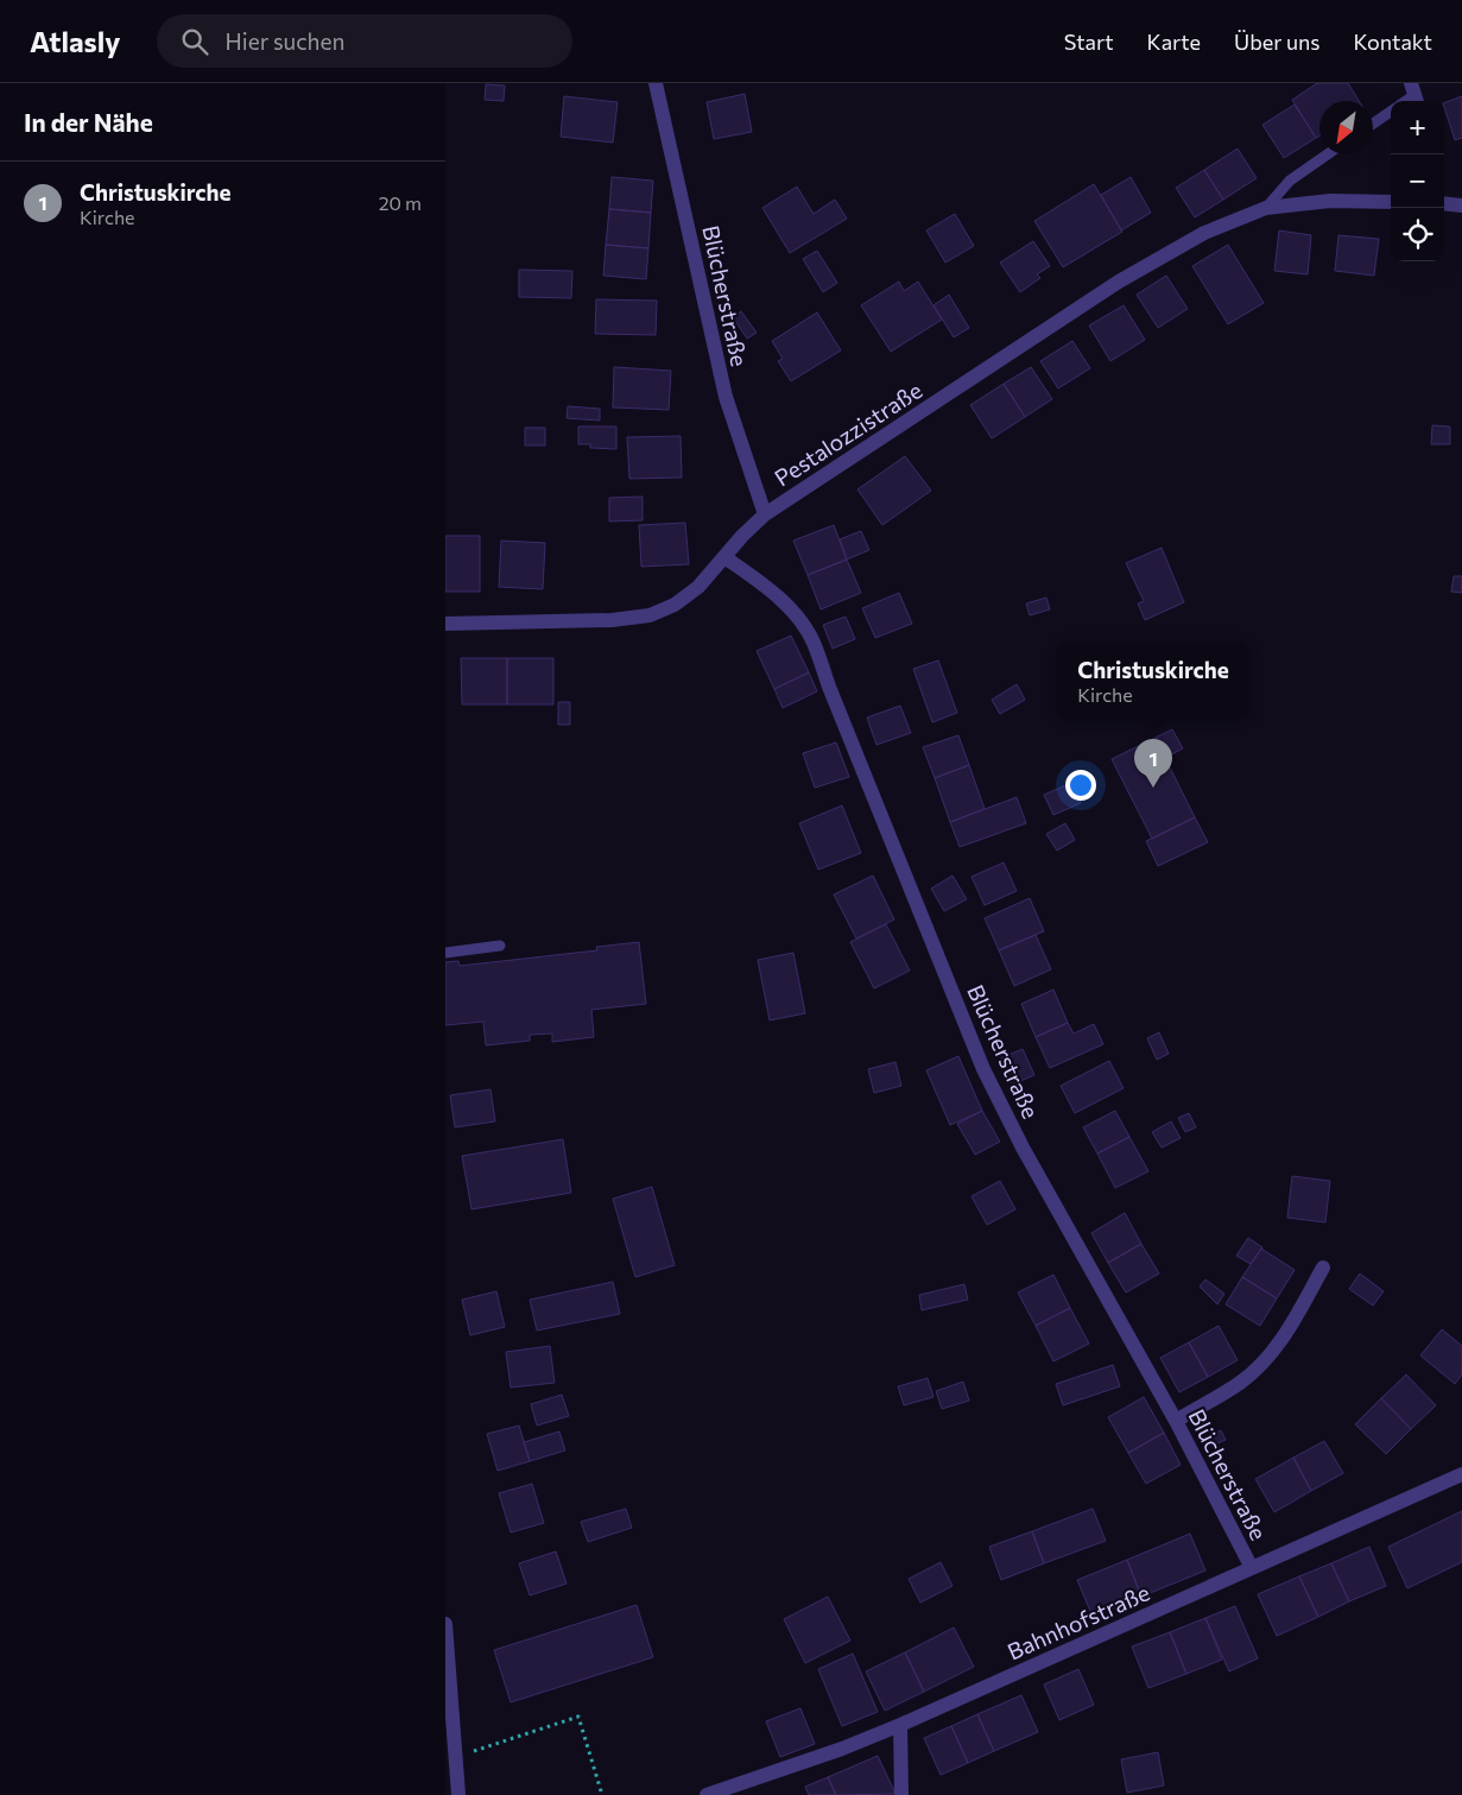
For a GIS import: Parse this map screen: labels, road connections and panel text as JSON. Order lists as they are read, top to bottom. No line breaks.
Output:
{"streets":{"street":["Blücherstraße","Pestalozzistraße","Bahnhofstraße"]},"crossings":[["Blücherstraße","Pestalozzistraße"],["Blücherstraße","Bahnhofstraße"]],"north":"bottom left","page":{"header":"Atlasly","search":"Hier suchen","nav":["Start","Karte","Über uns","Kontakt"],"heading":"In der Nähe","map_buttons":["+","−"],"list":[{"mark":"1","name":"Christuskirche","note":"Kirche","value":"20 m"}],"popup":["Christuskirche","Kirche"],"pins":"1"}}
